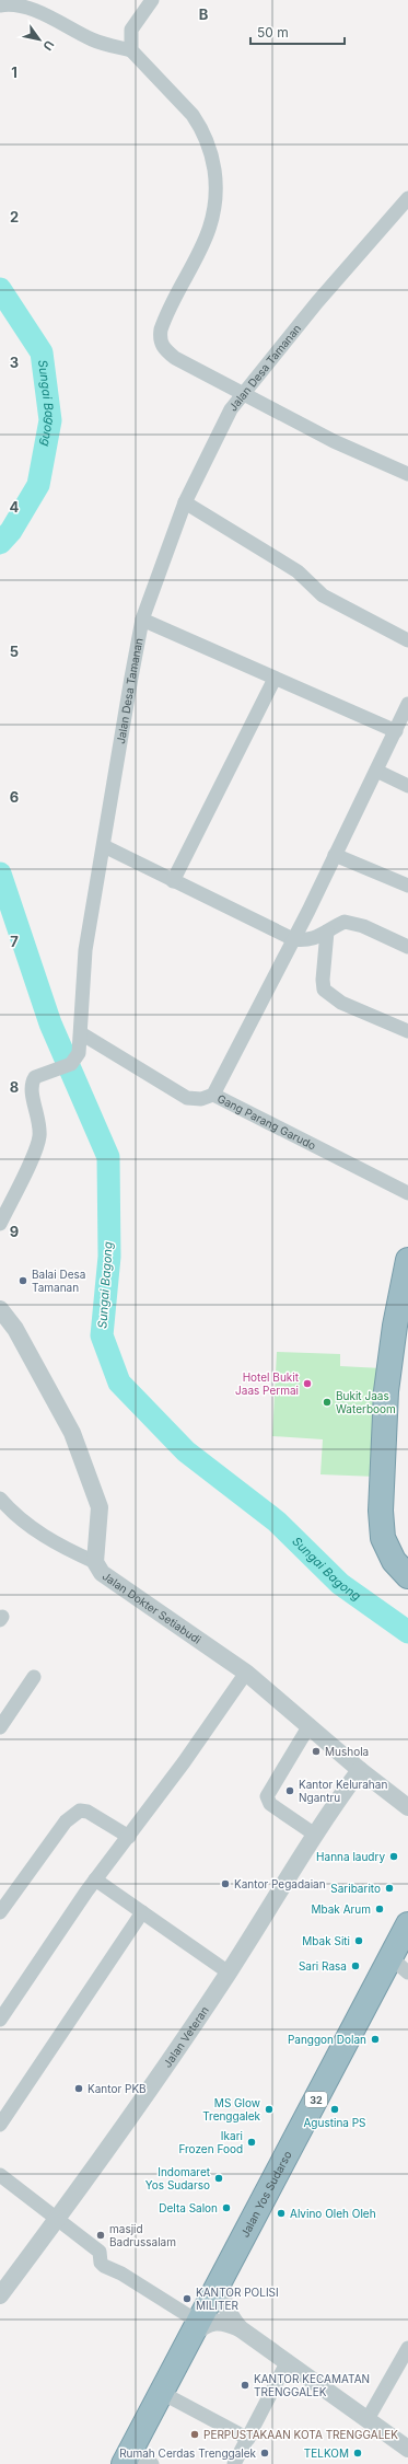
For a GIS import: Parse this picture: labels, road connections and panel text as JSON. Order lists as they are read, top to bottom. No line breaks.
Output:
{"streets":{"highway":["32","Jalan Yos Sudarso"],"street":["Jalan Desa Tamanan","Gang Parang Garudo","Jalan Dokter Setiabudi","Jalan Veteran"]},"crossings":[["Jalan Desa Tamanan","Gang Parang Garudo"],["Jalan Dokter Setiabudi","Jalan Veteran"]],"water":["Sungai Bagong"],"places":["Balai Desa Tamanan","Hotel Bukit Jaas Permai","Bukit Jaas Waterboom","Mushola","Kantor Kelurahan Ngantru","Hanna laudry","Kantor Pegadaian","Saribarito","Mbak Arum","Mbak Siti","Sari Rasa","Panggon Dolan","Kantor PKB","MS Glow Trenggalek","Agustina PS","Ikari Frozen Food","Indomaret Yos Sudarso","Delta Salon","Alvino Oleh Oleh","masjid Badrussalam","KANTOR POLISI MILITER","KANTOR KECAMATAN TRENGGALEK","PERPUSTAKAAN KOTA TRENGGALEK","Rumah Cerdas Trenggalek","TELKOM"],"scale_bar":"50 m","north":"bottom right","grid":{"columns":["B"],"rows":["1","2","3","4","5","6","7","8","9"]}}
